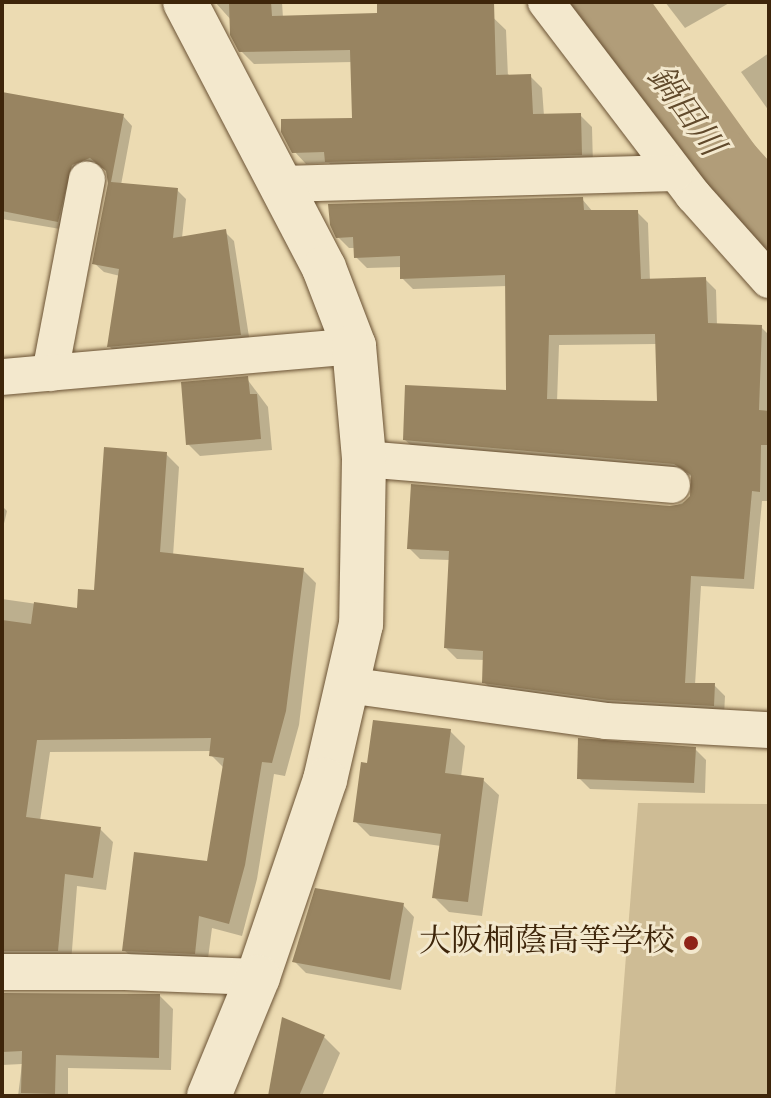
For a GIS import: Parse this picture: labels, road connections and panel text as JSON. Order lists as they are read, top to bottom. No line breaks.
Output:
{"water":["鍋田川"],"places":["大阪桐蔭高等学校"]}
